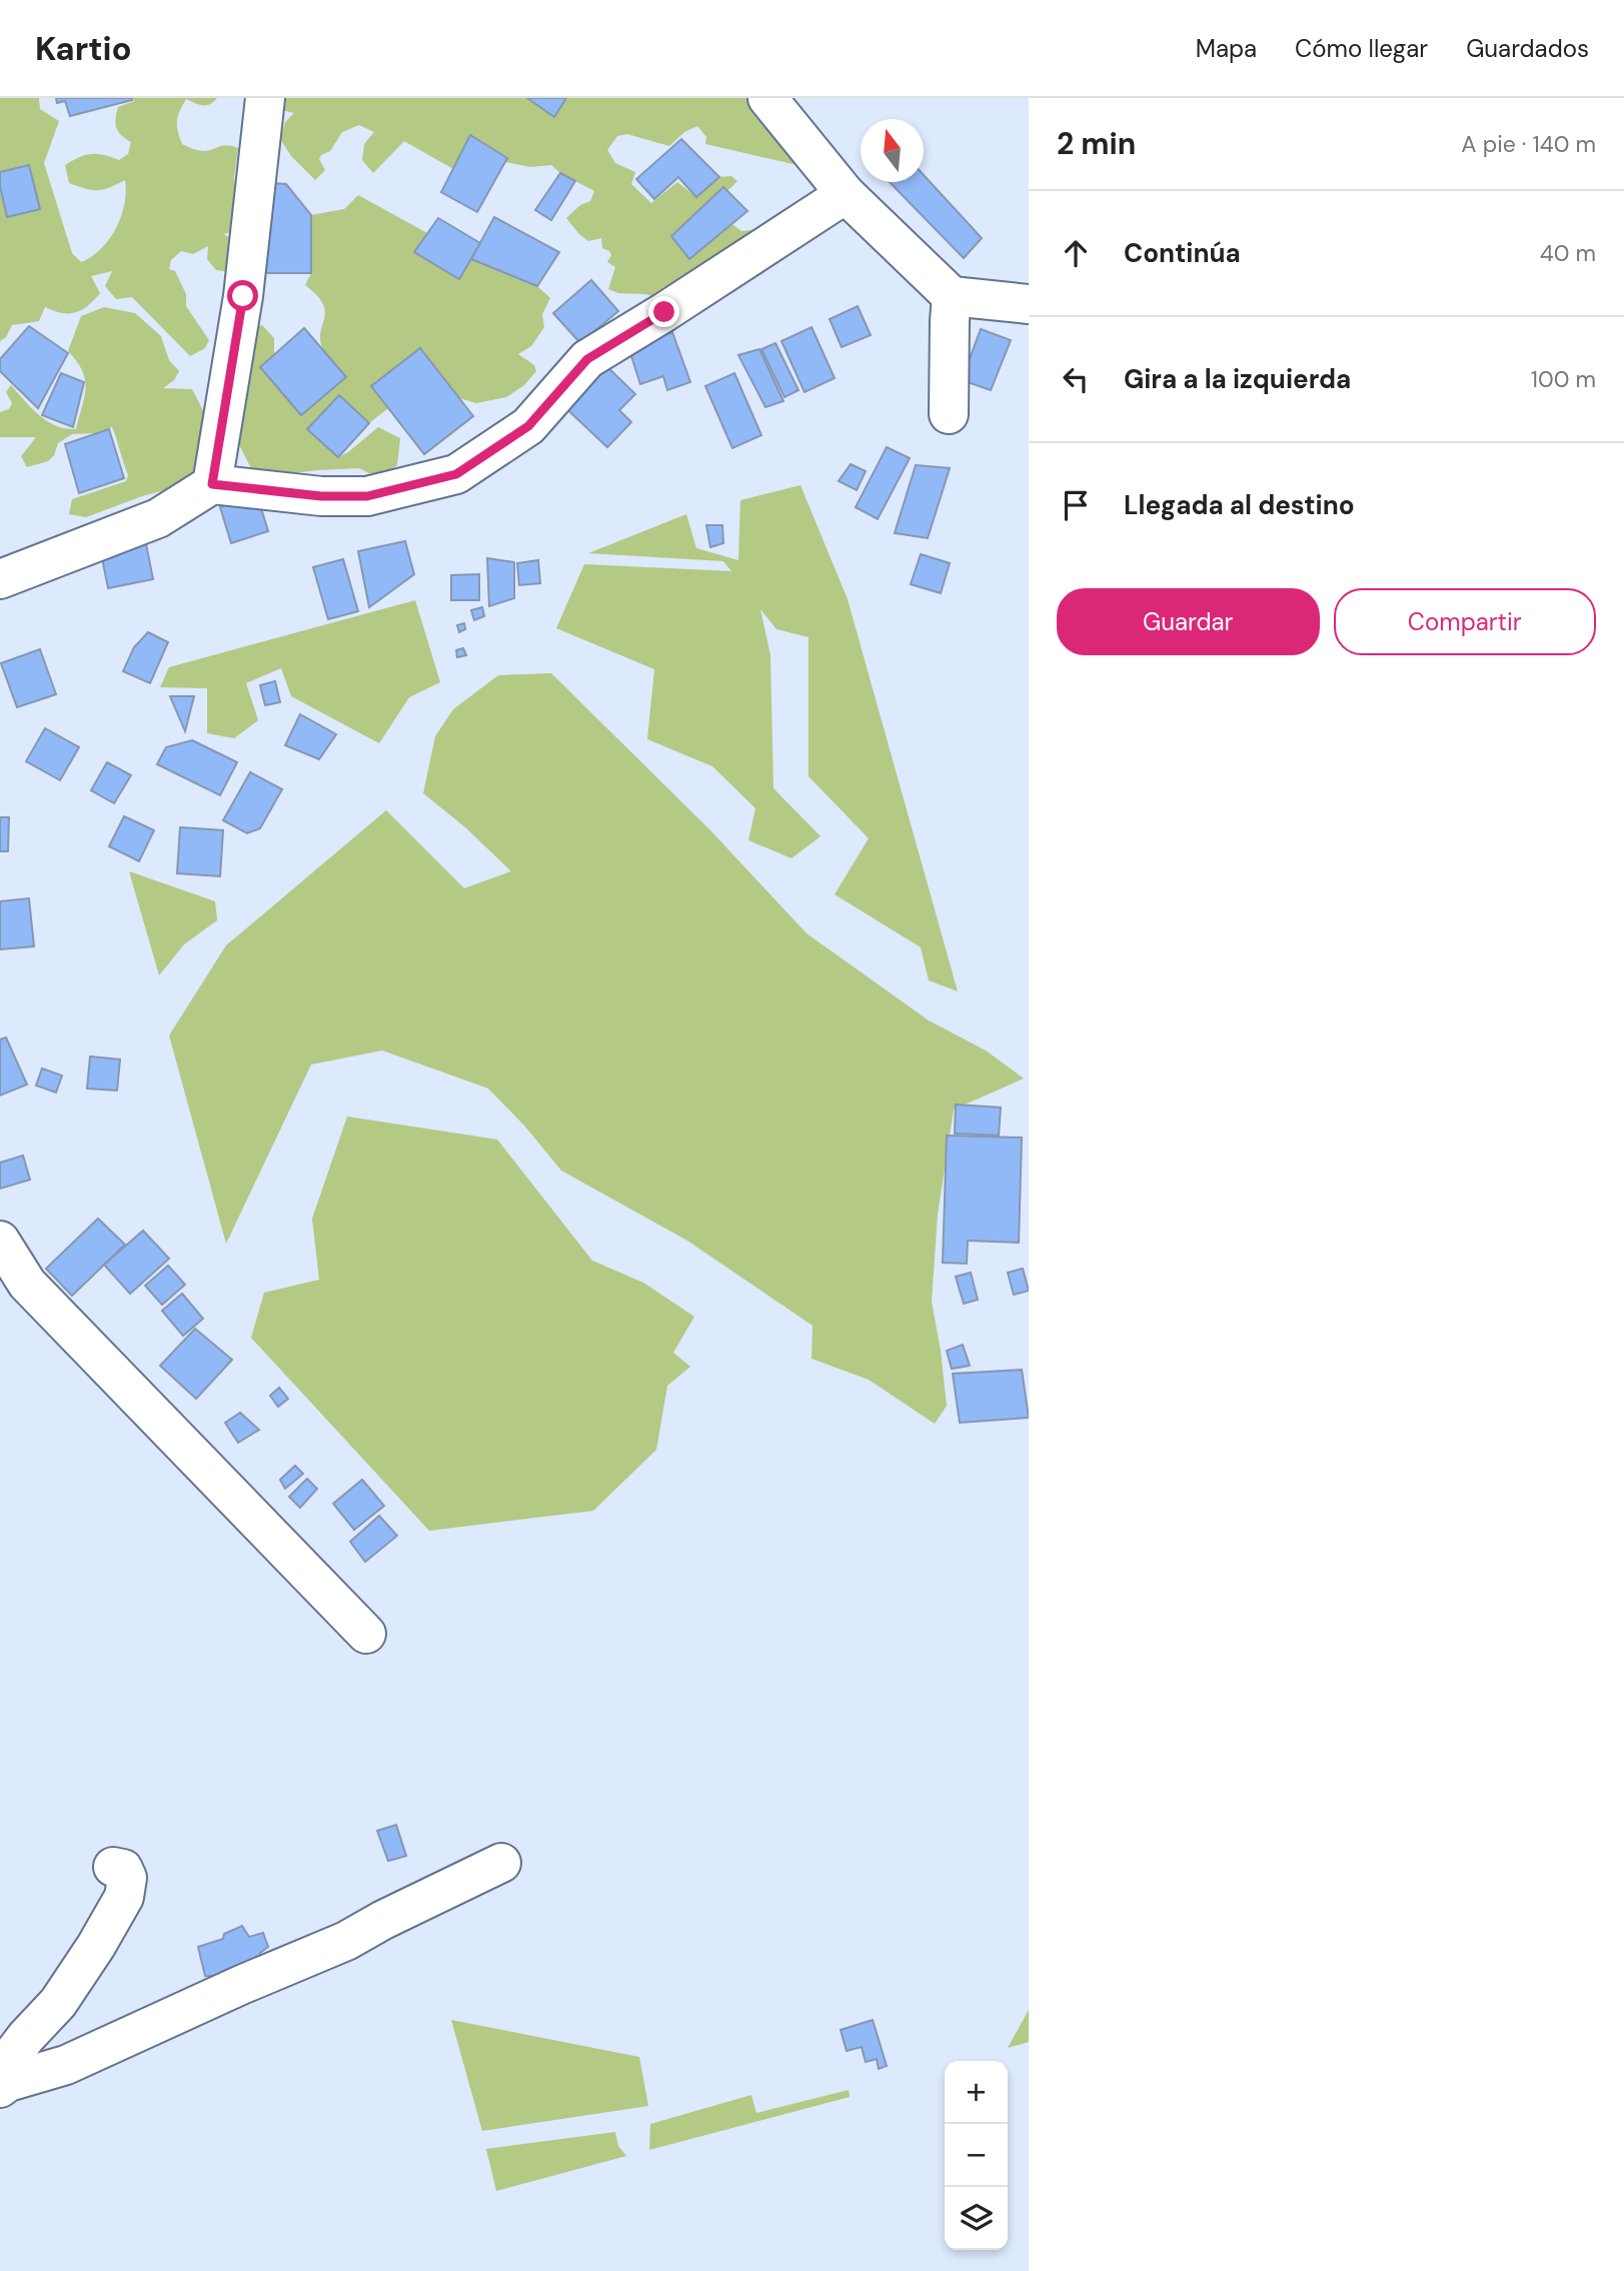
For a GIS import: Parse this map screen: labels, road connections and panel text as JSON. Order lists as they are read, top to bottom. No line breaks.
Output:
{"north":"top","page":{"header":"Kartio","nav":["Mapa","Cómo llegar","Guardados"],"heading":["2 min","A pie · 140 m"],"list":[["Continúa","40 m"],["Gira a la izquierda","100 m"],"Llegada al destino"],"buttons":["Guardar","Compartir"],"map_buttons":["+","−"]}}
